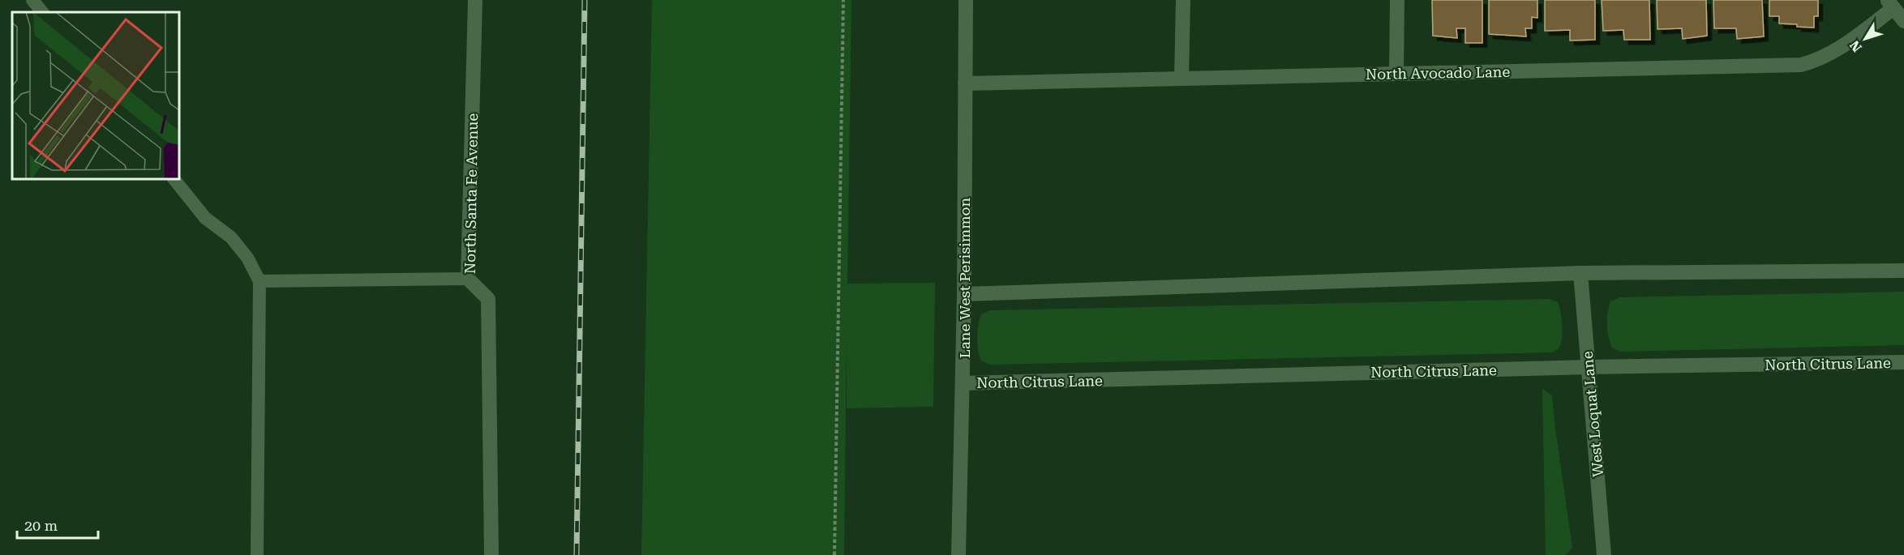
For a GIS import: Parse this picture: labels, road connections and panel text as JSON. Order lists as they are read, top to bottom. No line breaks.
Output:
{"streets":{"street":["North Avocado Lane","North Santa Fe Avenue","Lane West Perisimmon","North Citrus Lane","West Loquat Lane"]},"crossings":[["North Avocado Lane","Lane West Perisimmon"],["Lane West Perisimmon","North Citrus Lane"],["North Citrus Lane","West Loquat Lane"]],"scale_bar":"20 m","north":"bottom left"}
